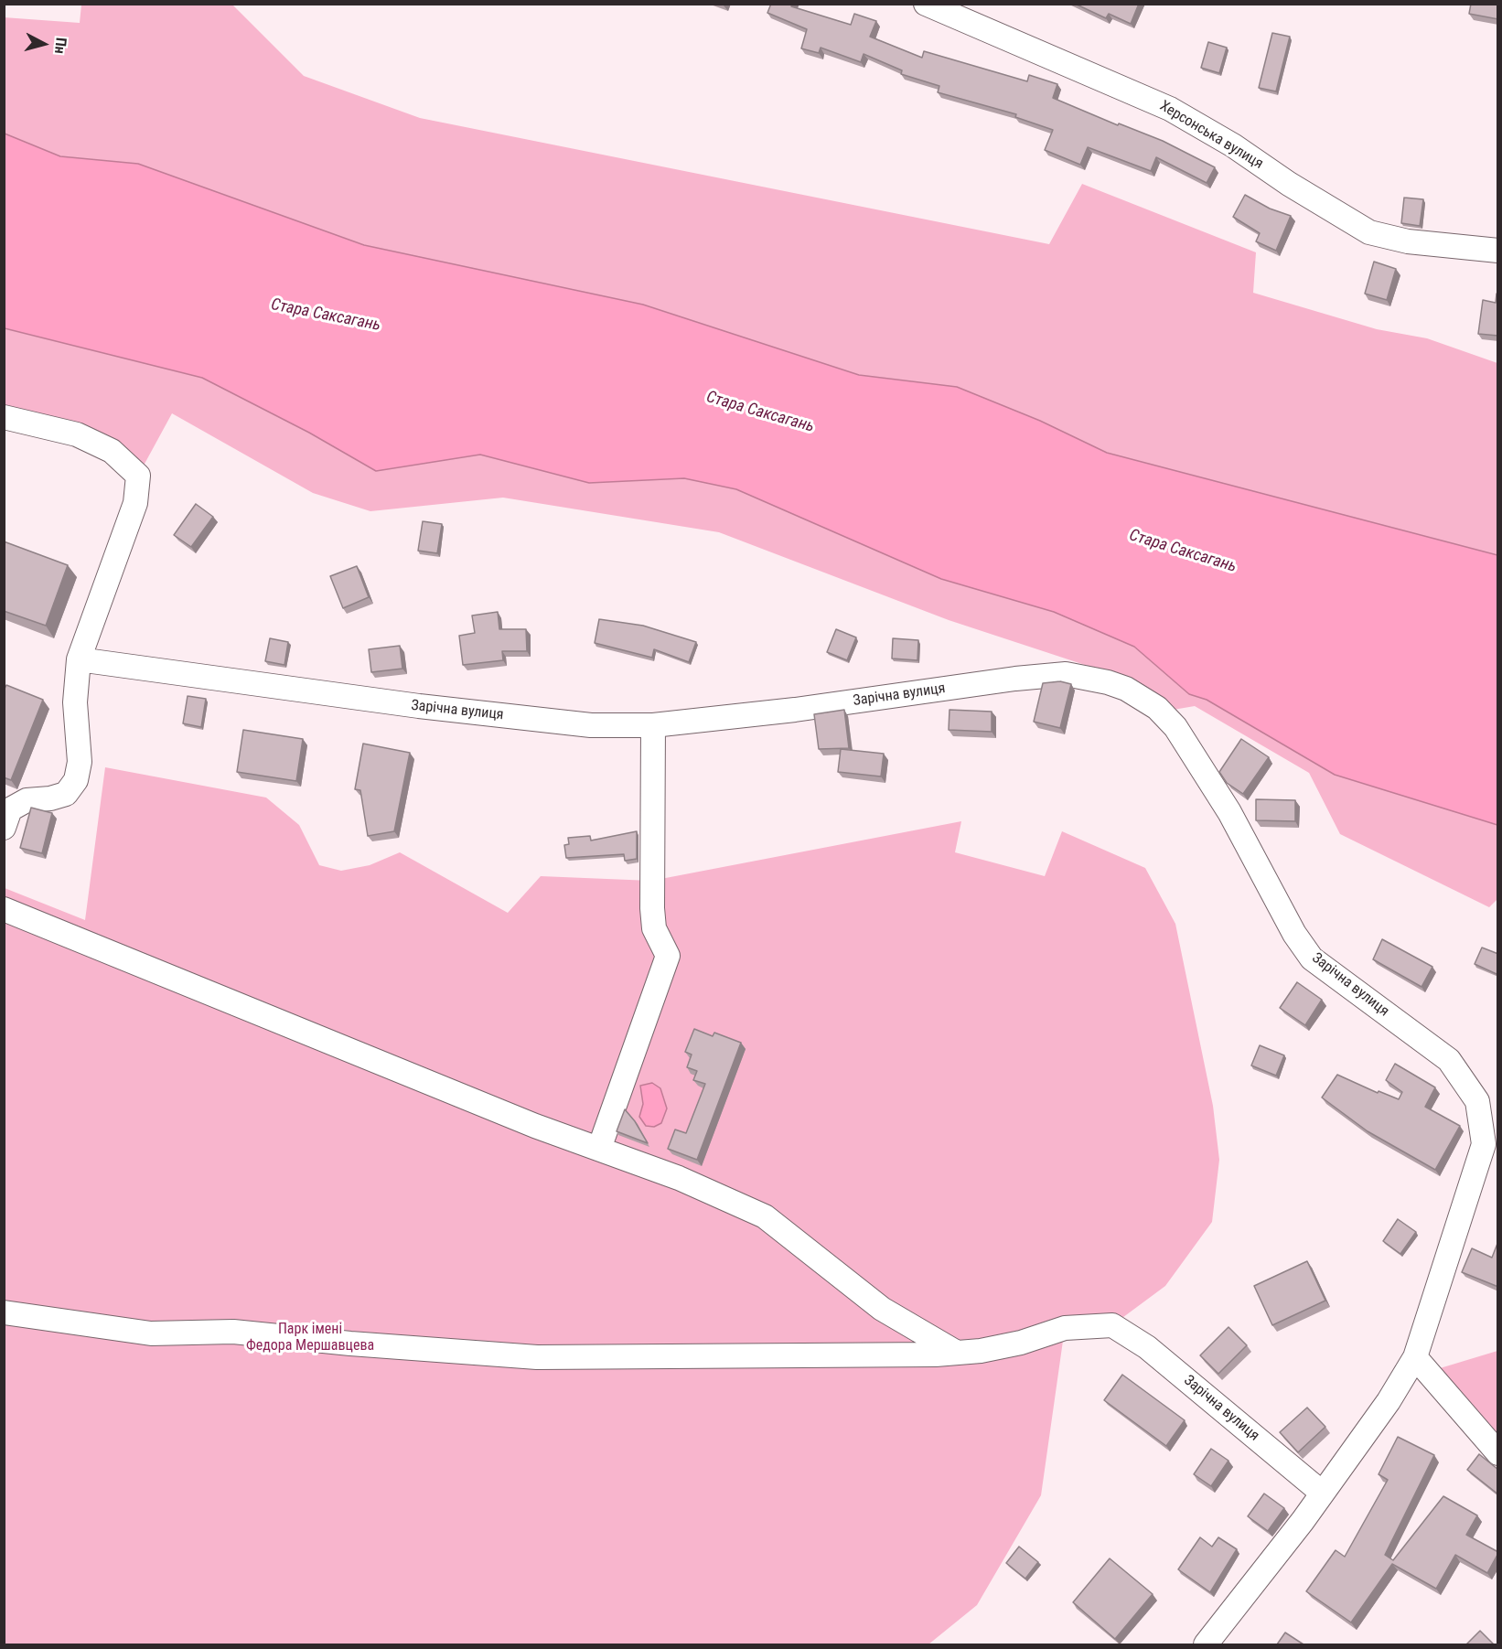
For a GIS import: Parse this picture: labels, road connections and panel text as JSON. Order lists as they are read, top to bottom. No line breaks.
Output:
{"streets":{"street":["Херсонська вулиця","Зарічна вулиця"]},"water":["Стара Саксагань"],"parks":["Парк імені Федора Мершавцева"],"north":"right"}
